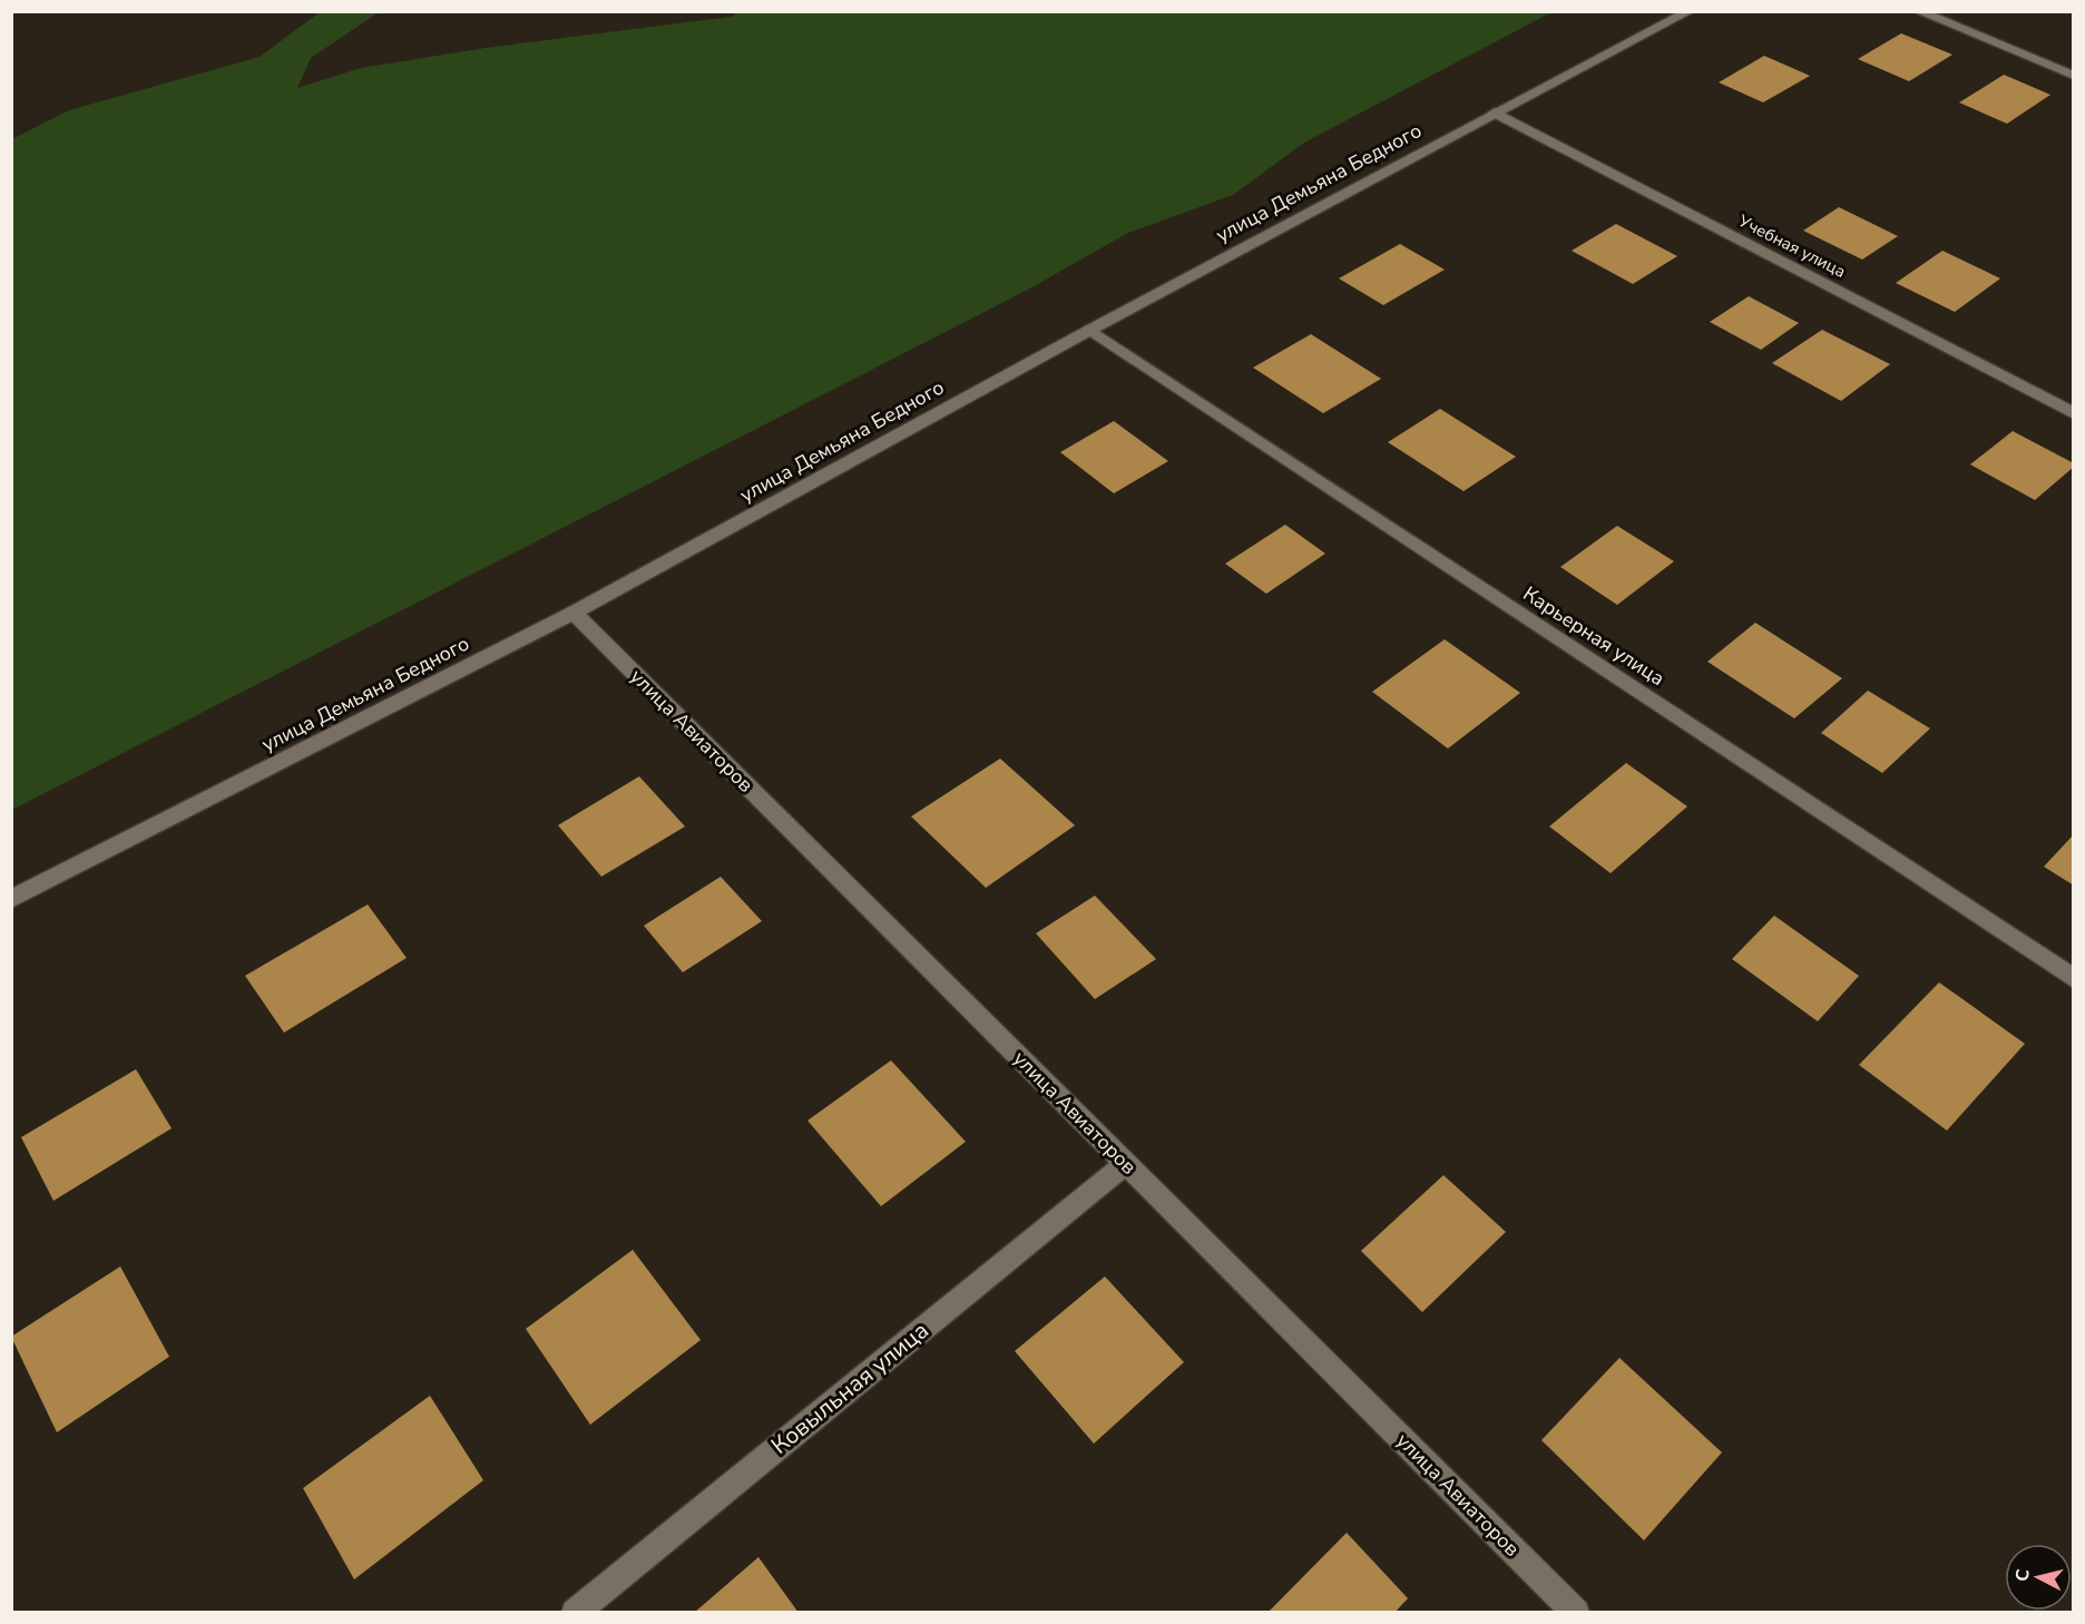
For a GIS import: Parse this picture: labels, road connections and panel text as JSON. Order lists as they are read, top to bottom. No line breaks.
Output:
{"streets":{"street":["улица Демьяна Бедного","Учебная улица","Карьерная улица","улица Авиаторов","Ковыльная улица"]},"crossings":[["улица Демьяна Бедного","Учебная улица"],["улица Демьяна Бедного","Карьерная улица"],["улица Демьяна Бедного","улица Авиаторов"],["улица Авиаторов","Ковыльная улица"]],"north":"left"}
